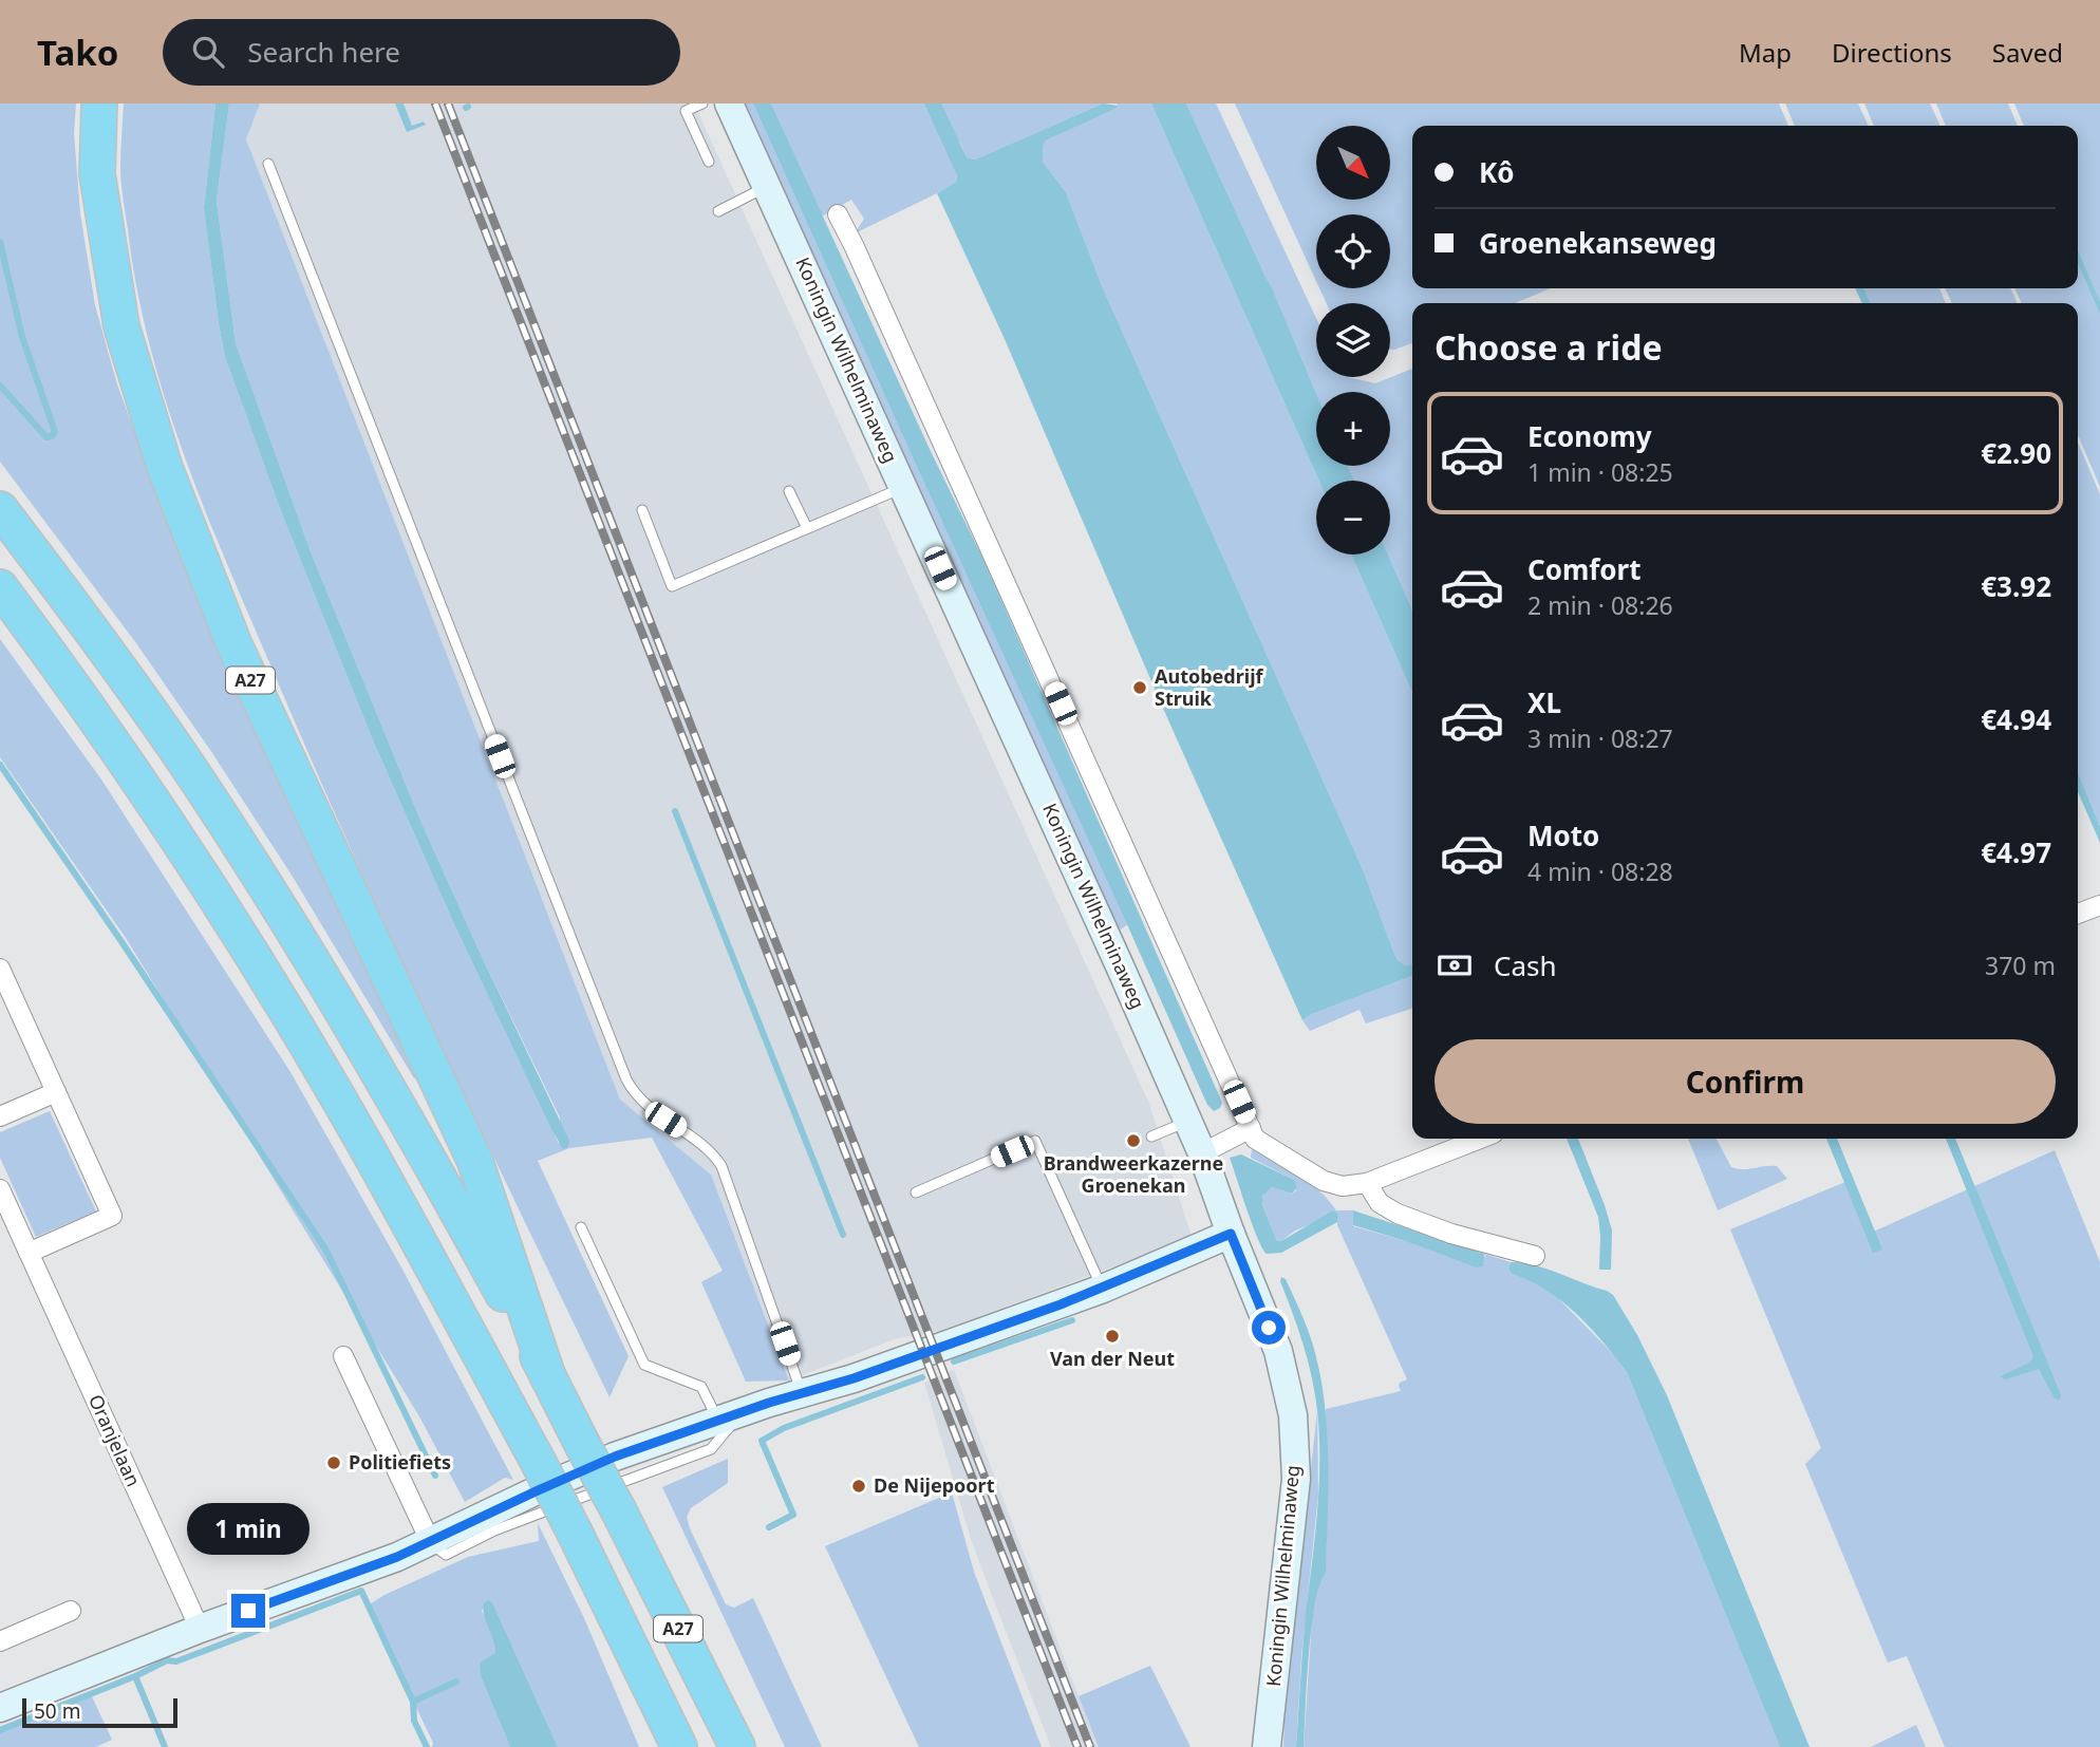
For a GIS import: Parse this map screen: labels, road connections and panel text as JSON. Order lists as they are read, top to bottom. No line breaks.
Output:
{"streets":{"highway":["A27"],"main road":["Koningin Wilhelminaweg"],"street":["Oranjelaan"]},"places":["Autobedrijf Struik","Brandweerkazerne Groenekan","Van der Neut","Politiefiets","De Nijepoort"],"scale_bar":"50 m","north":"bottom right","page":{"header":"Tako","search":"Search here","nav":["Map","Directions","Saved"],"map_buttons":["+","−"],"banner":["Kô","Groenekanseweg"],"heading":"Choose a ride","list":[{"name":"Economy","note":"1 min · 08:25","value":"€2.90"},{"name":"Comfort","note":"2 min · 08:26","value":"€3.92"},{"name":"XL","note":"3 min · 08:27","value":"€4.94"},{"name":"Moto","note":"4 min · 08:28","value":"€4.97"}],"pay":["Cash","370 m"],"buttons":"Confirm","bubble":"1 min","scale":"50 m"}}
